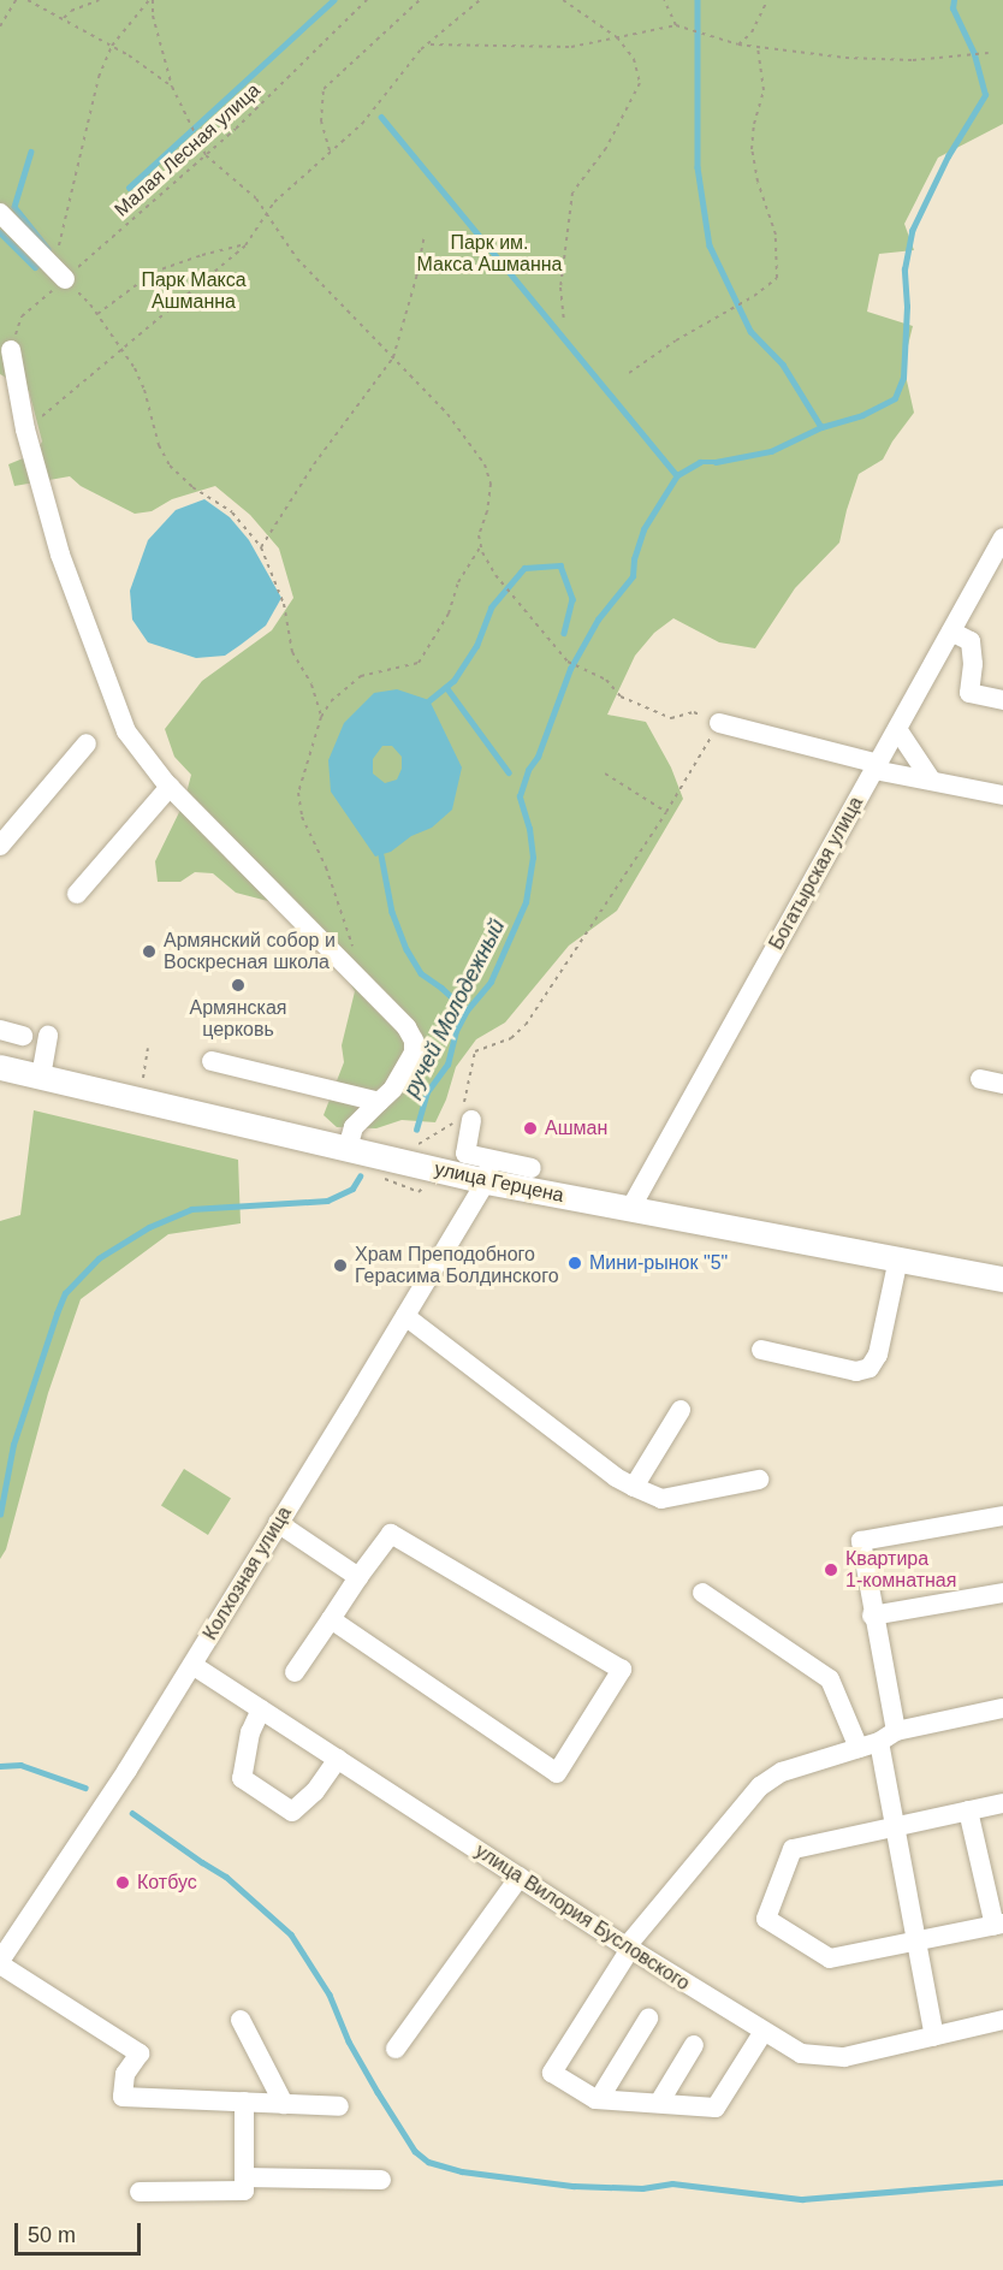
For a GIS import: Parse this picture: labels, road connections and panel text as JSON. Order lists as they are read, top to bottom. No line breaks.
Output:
{"streets":{"main road":["улица Герцена"],"street":["Богатырская улица","Колхозная улица","улица Вилория Бусловского"],"path":["Малая Лесная улица"]},"crossings":[["Богатырская улица","улица Герцена"],["улица Герцена","Колхозная улица"],["Колхозная улица","улица Вилория Бусловского"]],"water":["ручей Молодежный"],"parks":["Парк им. Макса Ашманна","Парк Макса Ашманна"],"places":["Армянский собор и Воскресная школа","Армянская церковь","Ашман","Мини-рынок \"5\"","Храм Преподобного Герасима Болдинского","Квартира 1-комнатная","Котбус"],"scale_bar":"50 m"}
